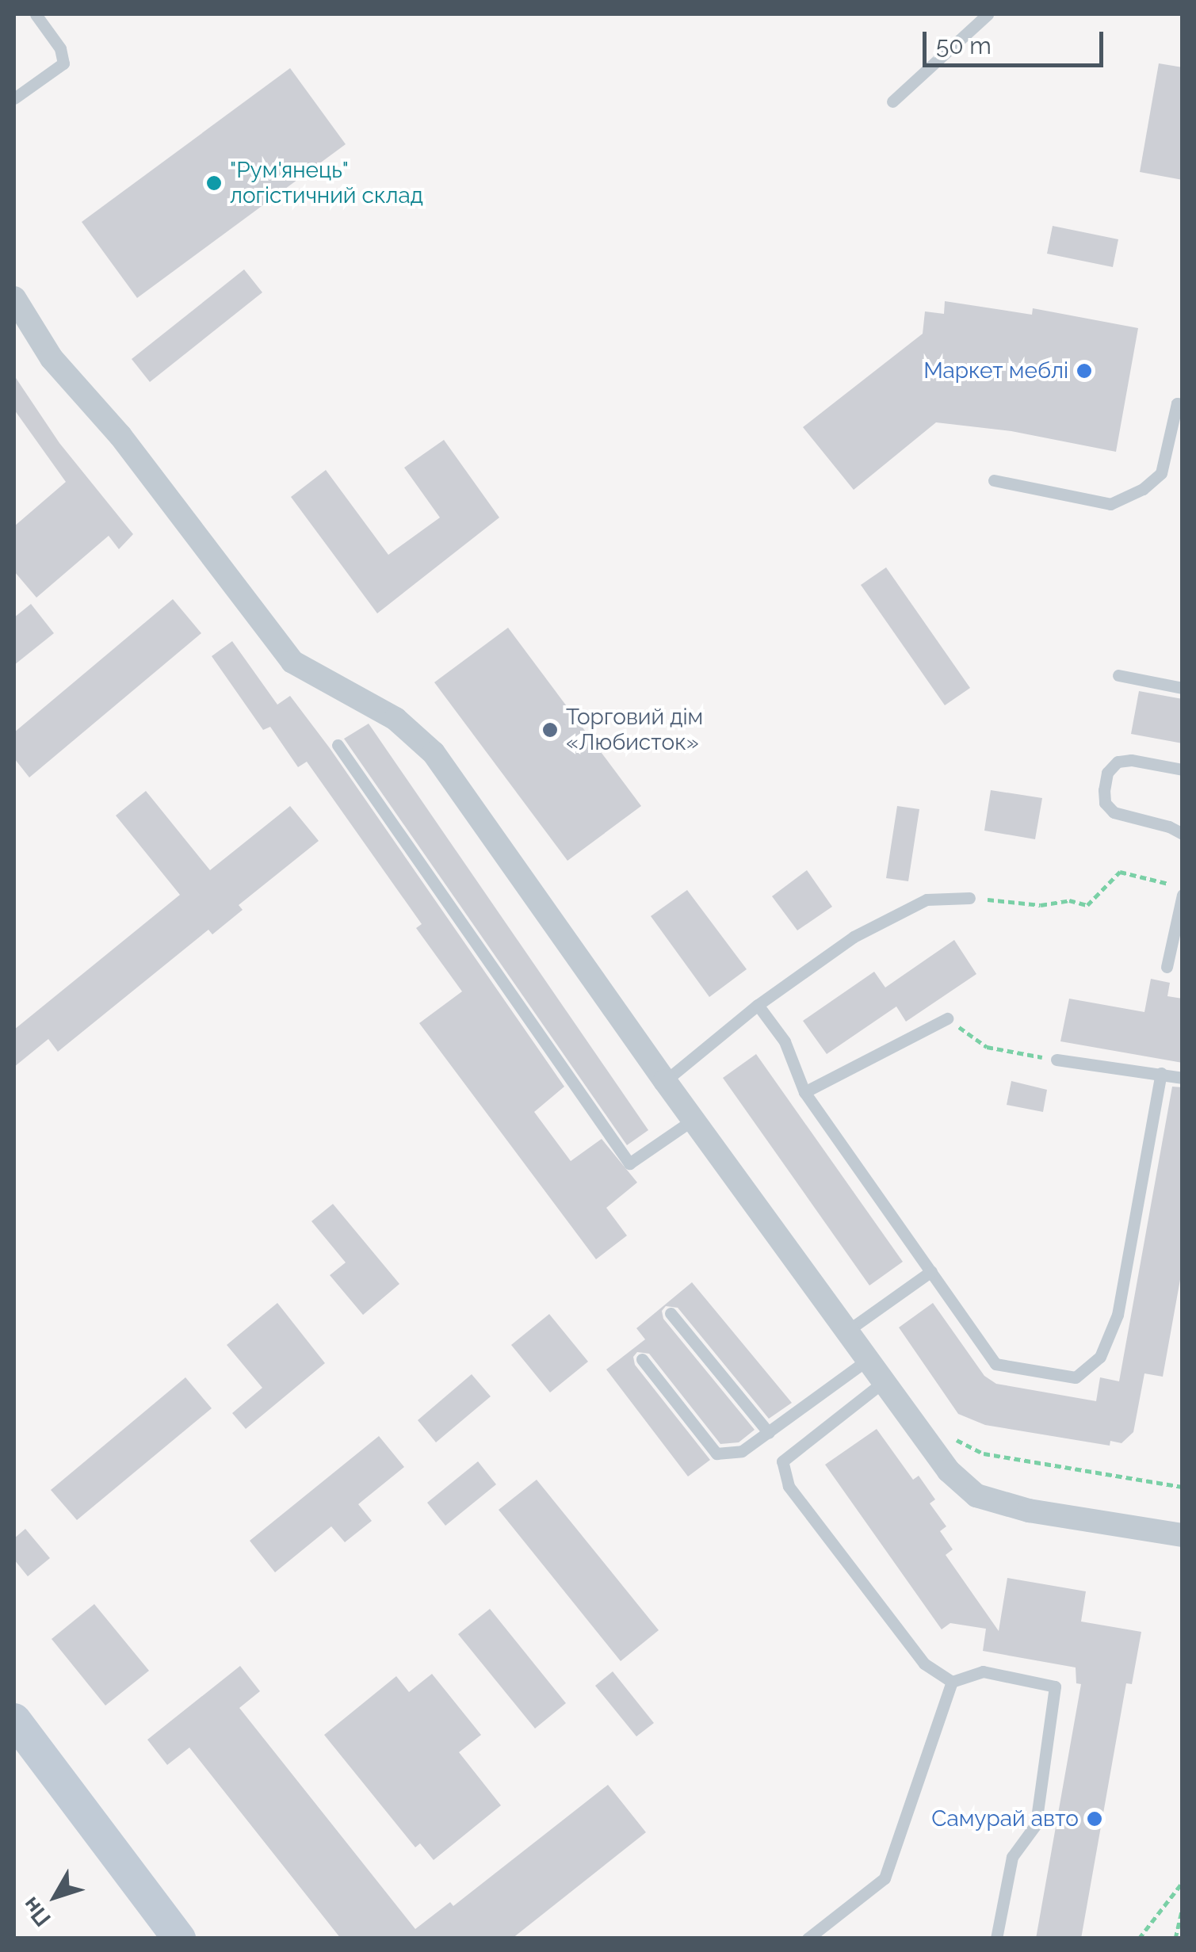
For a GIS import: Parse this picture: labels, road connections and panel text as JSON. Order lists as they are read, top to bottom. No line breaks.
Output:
{"places":["\"Рум'янець\" логістичний склад","Маркет меблі","Торговий дім «Любисток»","Самурай авто"],"scale_bar":"50 m","north":"bottom left"}
